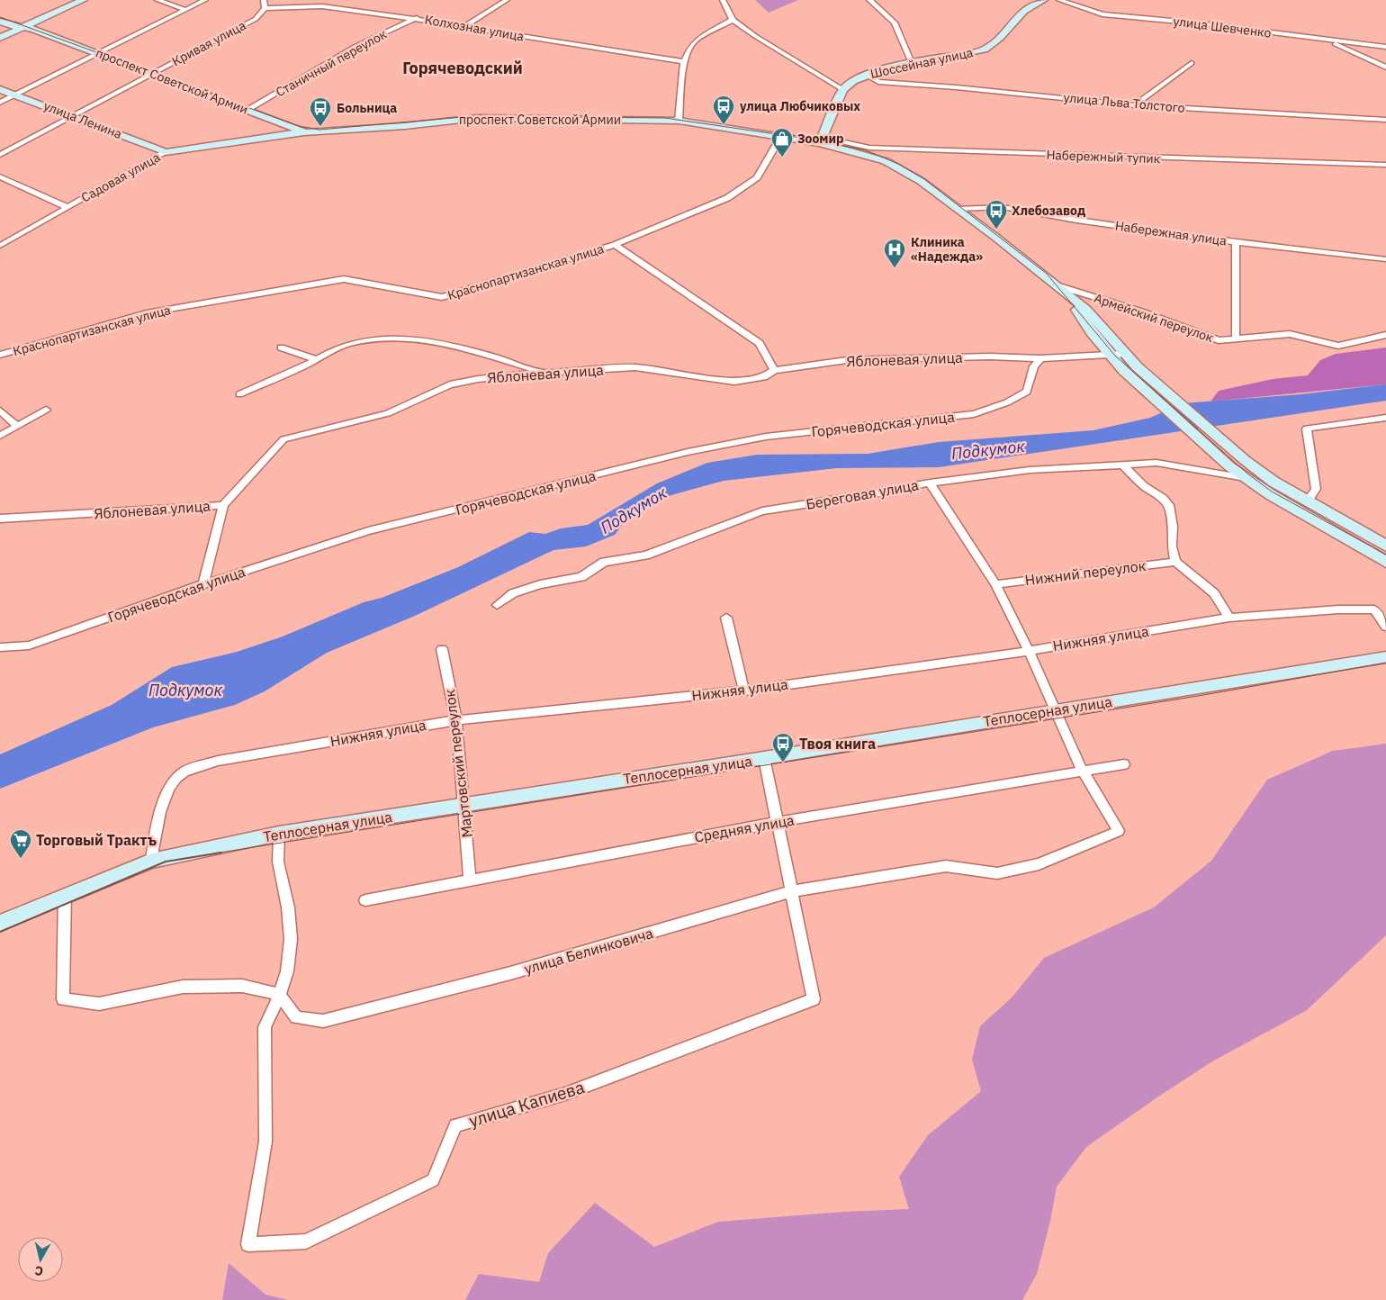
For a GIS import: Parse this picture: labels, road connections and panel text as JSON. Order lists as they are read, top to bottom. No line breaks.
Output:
{"streets":{"main road":["Шоссейная улица","проспект Советской Армии","улица Ленина","Садовая улица","Теплосерная улица"],"street":["улица Шевченко","Колхозная улица","Кривая улица","Станичный переулок","улица Льва Толстого","Набережный тупик","Набережная улица","Краснопартизанская улица","Армейский переулок","Яблоневая улица","Горячеводская улица","Береговая улица","Нижний переулок","Нижняя улица","Мартовский переулок","Средняя улица","улица Белинковича","улица Капиева"]},"crossings":[["Колхозная улица","Кривая улица"],["Колхозная улица","Станичный переулок"],["Кривая улица","проспект Советской Армии"],["Кривая улица","улица Ленина"],["Станичный переулок","проспект Советской Армии"],["Шоссейная улица","проспект Советской Армии"],["Шоссейная улица","улица Льва Толстого"],["Шоссейная улица","Набережный тупик"],["проспект Советской Армии","Набережный тупик"],["проспект Советской Армии","Садовая улица"],["проспект Советской Армии","Набережная улица"],["проспект Советской Армии","Краснопартизанская улица"],["проспект Советской Армии","Армейский переулок"],["проспект Советской Армии","Яблоневая улица"],["проспект Советской Армии","Береговая улица"],["улица Ленина","Садовая улица"],["Яблоневая улица","Горячеводская улица"],["Нижняя улица","Теплосерная улица"],["Нижняя улица","Мартовский переулок"],["Теплосерная улица","Мартовский переулок"],["Мартовский переулок","Средняя улица"],["Средняя улица","улица Белинковича"],["улица Белинковича","улица Капиева"]],"districts":["Горячеводский"],"water":["Подкумок"],"places":{"bus stop":["улица Любчиковых","Больница","Хлебозавод","Твоя книга"],"shop":["Зоомир"],"hospital":["Клиника «Надежда»"],"supermarket":["Торговый Трактъ"]},"north":"bottom"}
